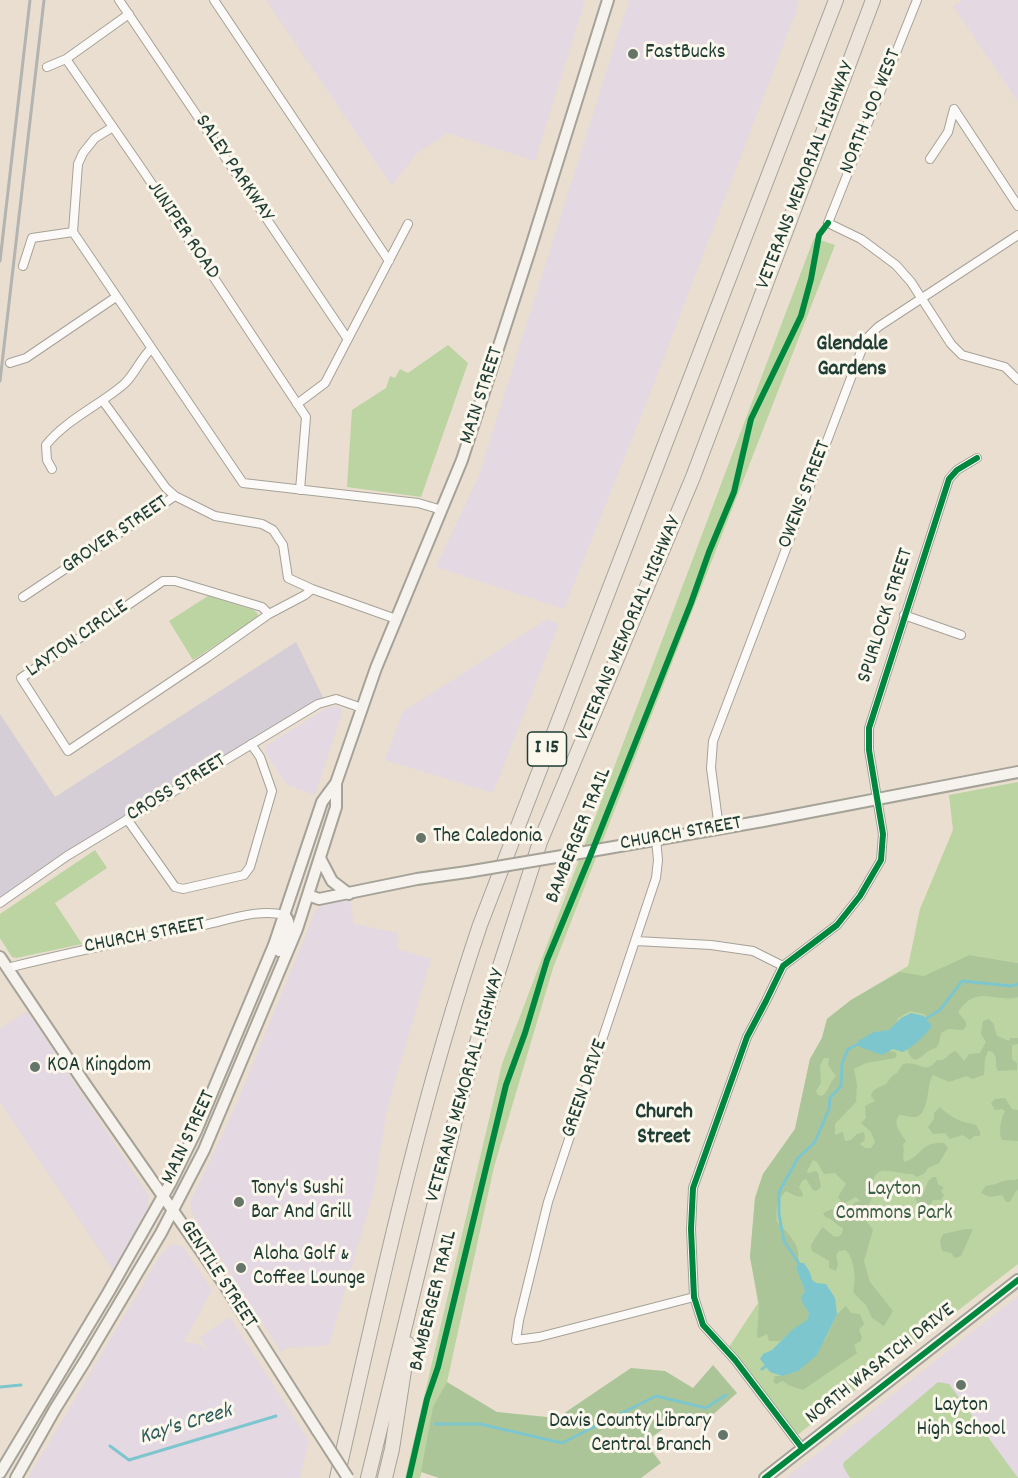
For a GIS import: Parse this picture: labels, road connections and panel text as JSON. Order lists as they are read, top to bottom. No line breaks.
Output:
{"streets":{"highway":["VETERANS MEMORIAL HIGHWAY","I 15"],"main road":["MAIN STREET","CHURCH STREET","GENTILE STREET","NORTH WASATCH DRIVE"],"street":["NORTH 400 WEST","SALEY PARKWAY","JUNIPER ROAD","OWENS STREET","GROVER STREET","SPURLOCK STREET","LAYTON CIRCLE","CROSS STREET","GREEN DRIVE"],"cycle path":["BAMBERGER TRAIL"]},"crossings":[["NORTH 400 WEST","OWENS STREET"],["MAIN STREET","CROSS STREET"],["MAIN STREET","CHURCH STREET"],["MAIN STREET","GENTILE STREET"],["OWENS STREET","CHURCH STREET"],["GROVER STREET","LAYTON CIRCLE"],["SPURLOCK STREET","CHURCH STREET"],["CHURCH STREET","GREEN DRIVE"],["CHURCH STREET","GENTILE STREET"]],"districts":["Glendale Gardens","Church Street"],"water":["Kay's Creek"],"parks":["Layton Commons Park"],"places":["FastBucks","The Caledonia","KOA Kingdom","Tony's Sushi Bar And Grill","Aloha Golf & Coffee Lounge","Layton High School","Davis County Library Central Branch"]}
